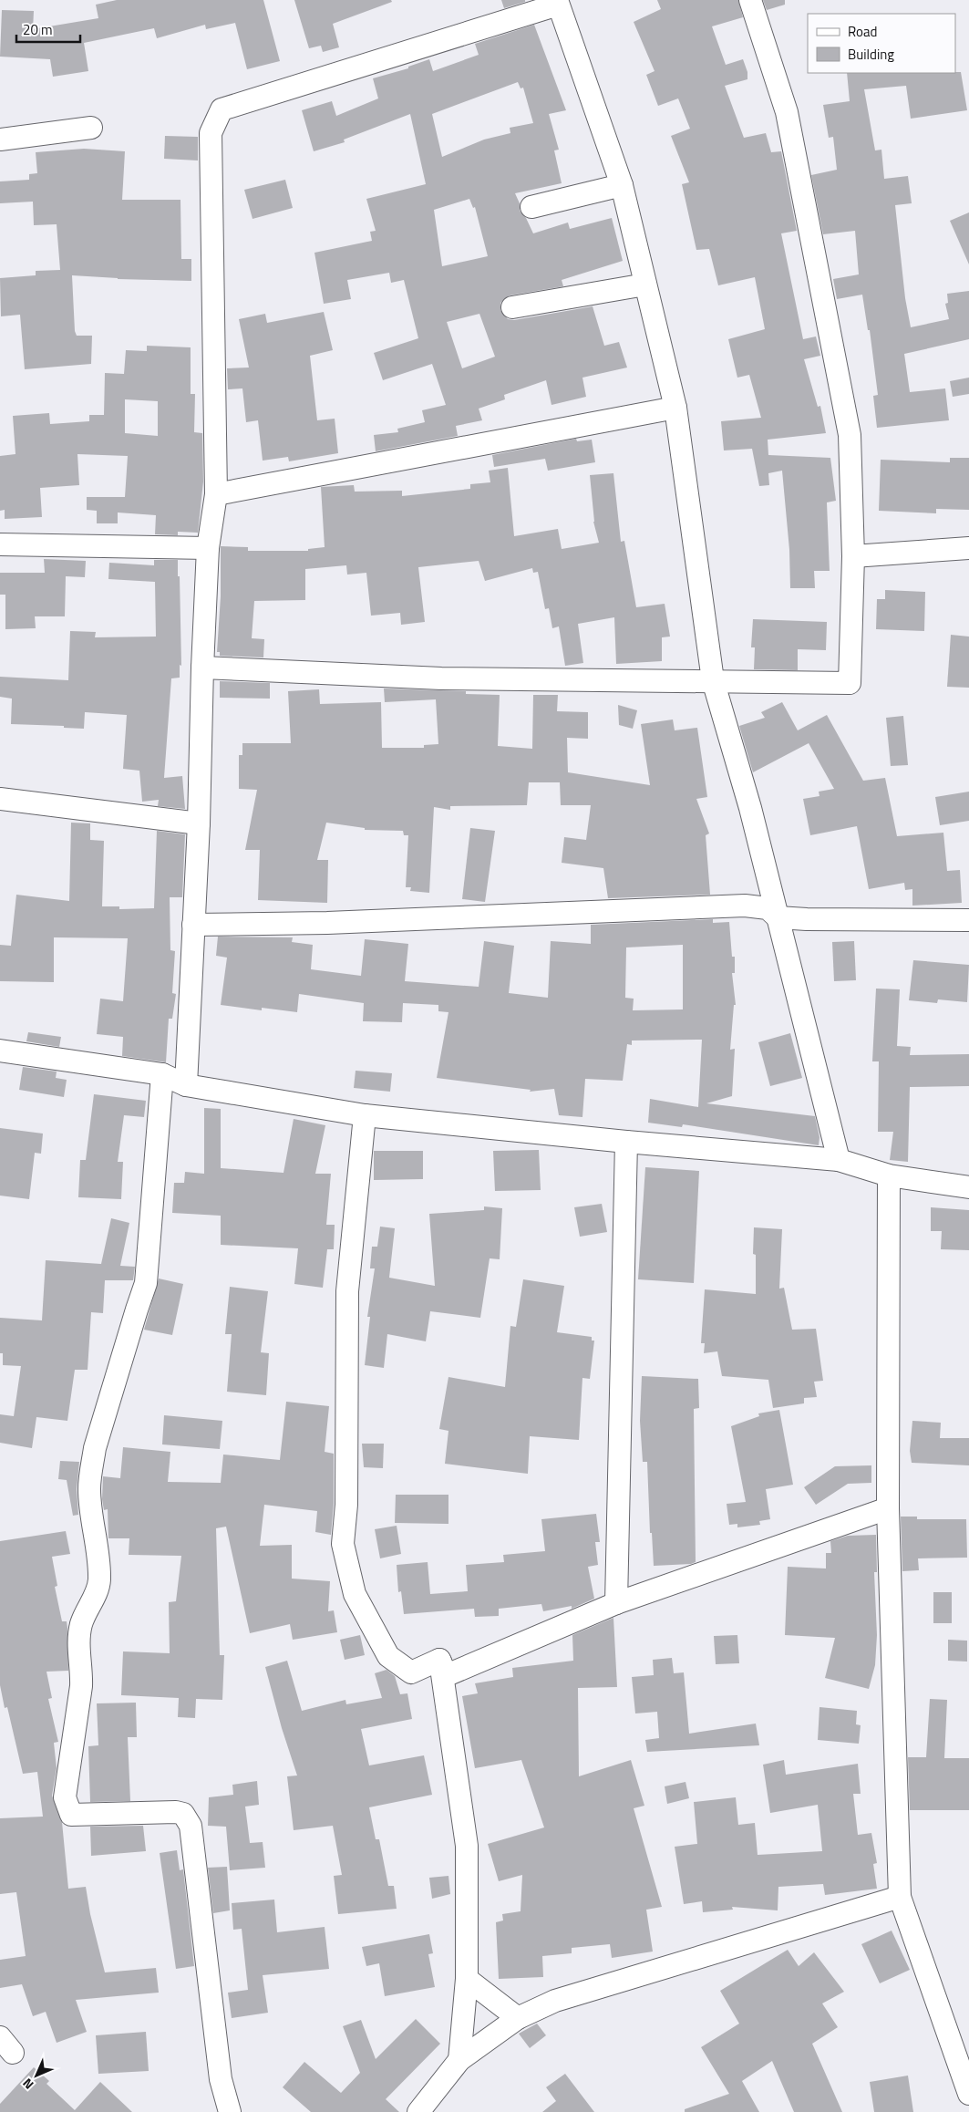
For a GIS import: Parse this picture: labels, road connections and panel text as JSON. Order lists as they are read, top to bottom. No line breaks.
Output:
{"legend":["Road","Building"],"scale_bar":"20 m","north":"bottom left"}
